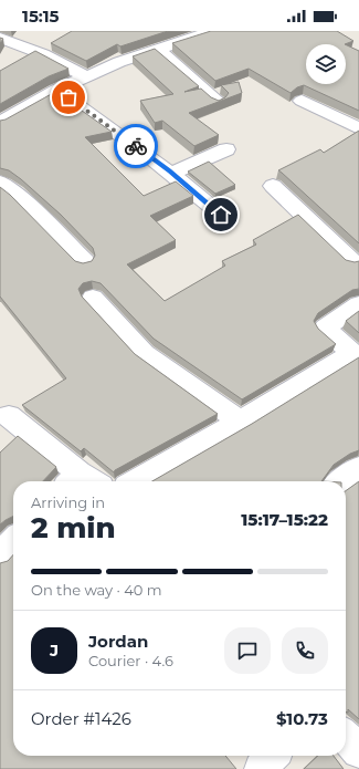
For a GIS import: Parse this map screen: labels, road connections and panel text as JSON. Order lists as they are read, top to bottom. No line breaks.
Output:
{"page":{"status":"15:15","heading":["2 min","Arriving in","15:17–15:22"],"panel":["Jordan","Courier · 4.6","Order #1426","$10.73"],"bar":"On the way · 40 m","round":"J"}}
